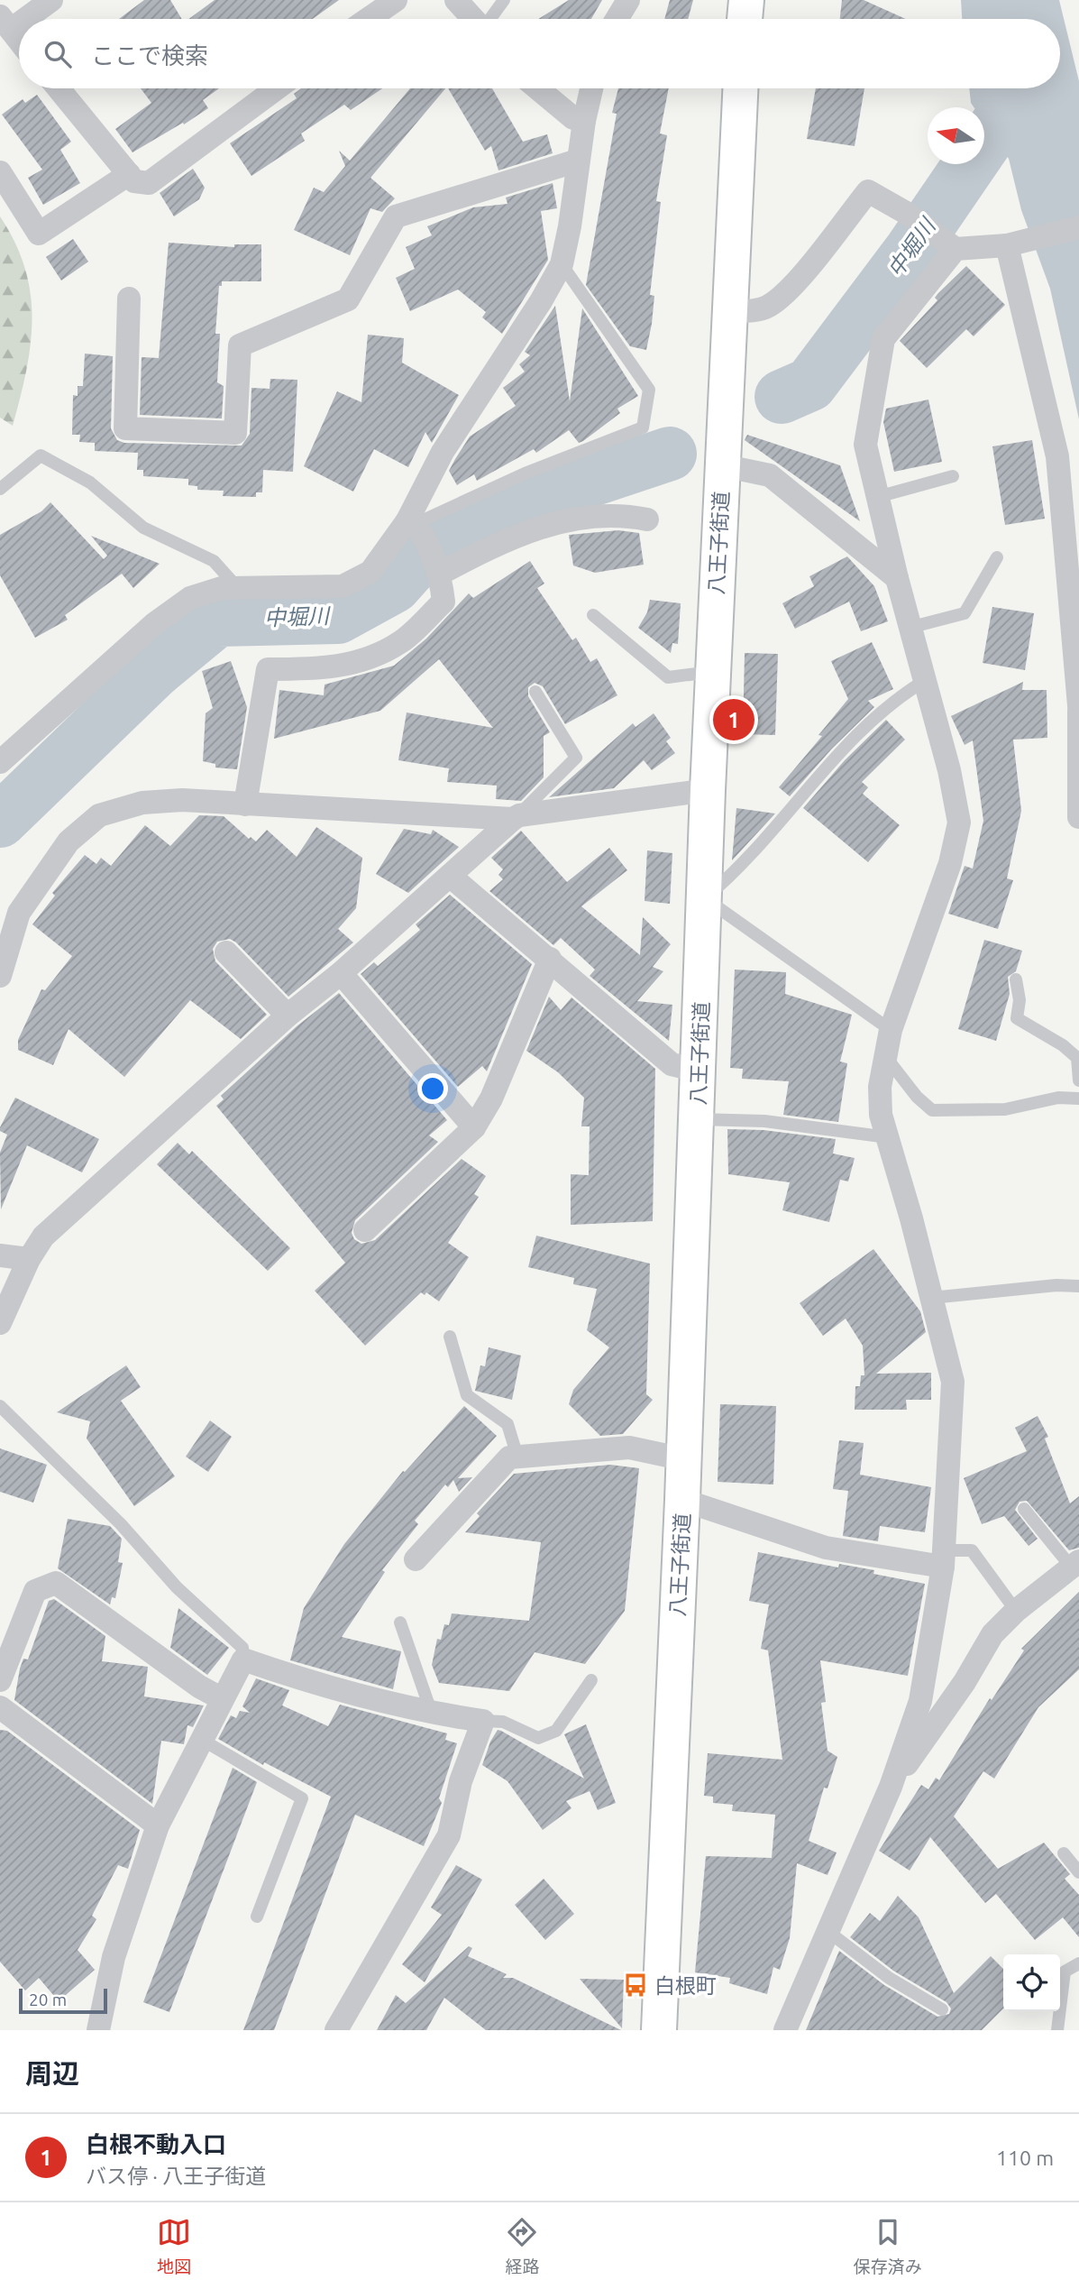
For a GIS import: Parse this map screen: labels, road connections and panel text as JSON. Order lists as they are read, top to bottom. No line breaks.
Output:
{"streets":{"highway":["八王子街道"]},"water":["中堀川"],"places":{"bus stop":["白根町"]},"scale_bar":"20 m","north":"left","page":{"search":"ここで検索","pins":"1","scale":"20 m","heading":"周辺","list":[{"mark":"1","name":"白根不動入口","note":"バス停 · 八王子街道","value":"110 m"}],"nav":["地図","経路","保存済み"]}}
